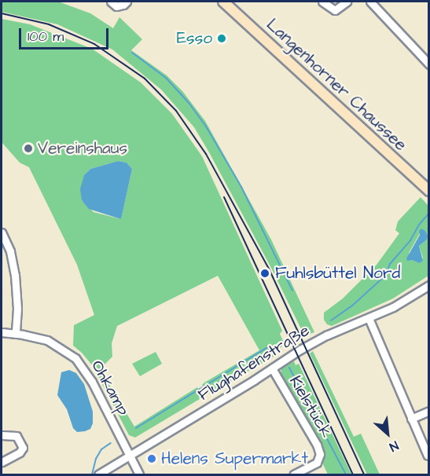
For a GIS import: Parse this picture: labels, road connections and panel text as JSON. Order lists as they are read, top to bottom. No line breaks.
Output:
{"streets":{"main road":["Langenhorner Chaussee"],"street":["Flughafenstraße","Ohkamp","Kielstück"]},"crossings":[["Flughafenstraße","Ohkamp"],["Flughafenstraße","Kielstück"]],"places":["Esso","Vereinshaus","Fuhlsbüttel Nord","Helens Supermarkt"],"scale_bar":"100 m","north":"bottom right"}
